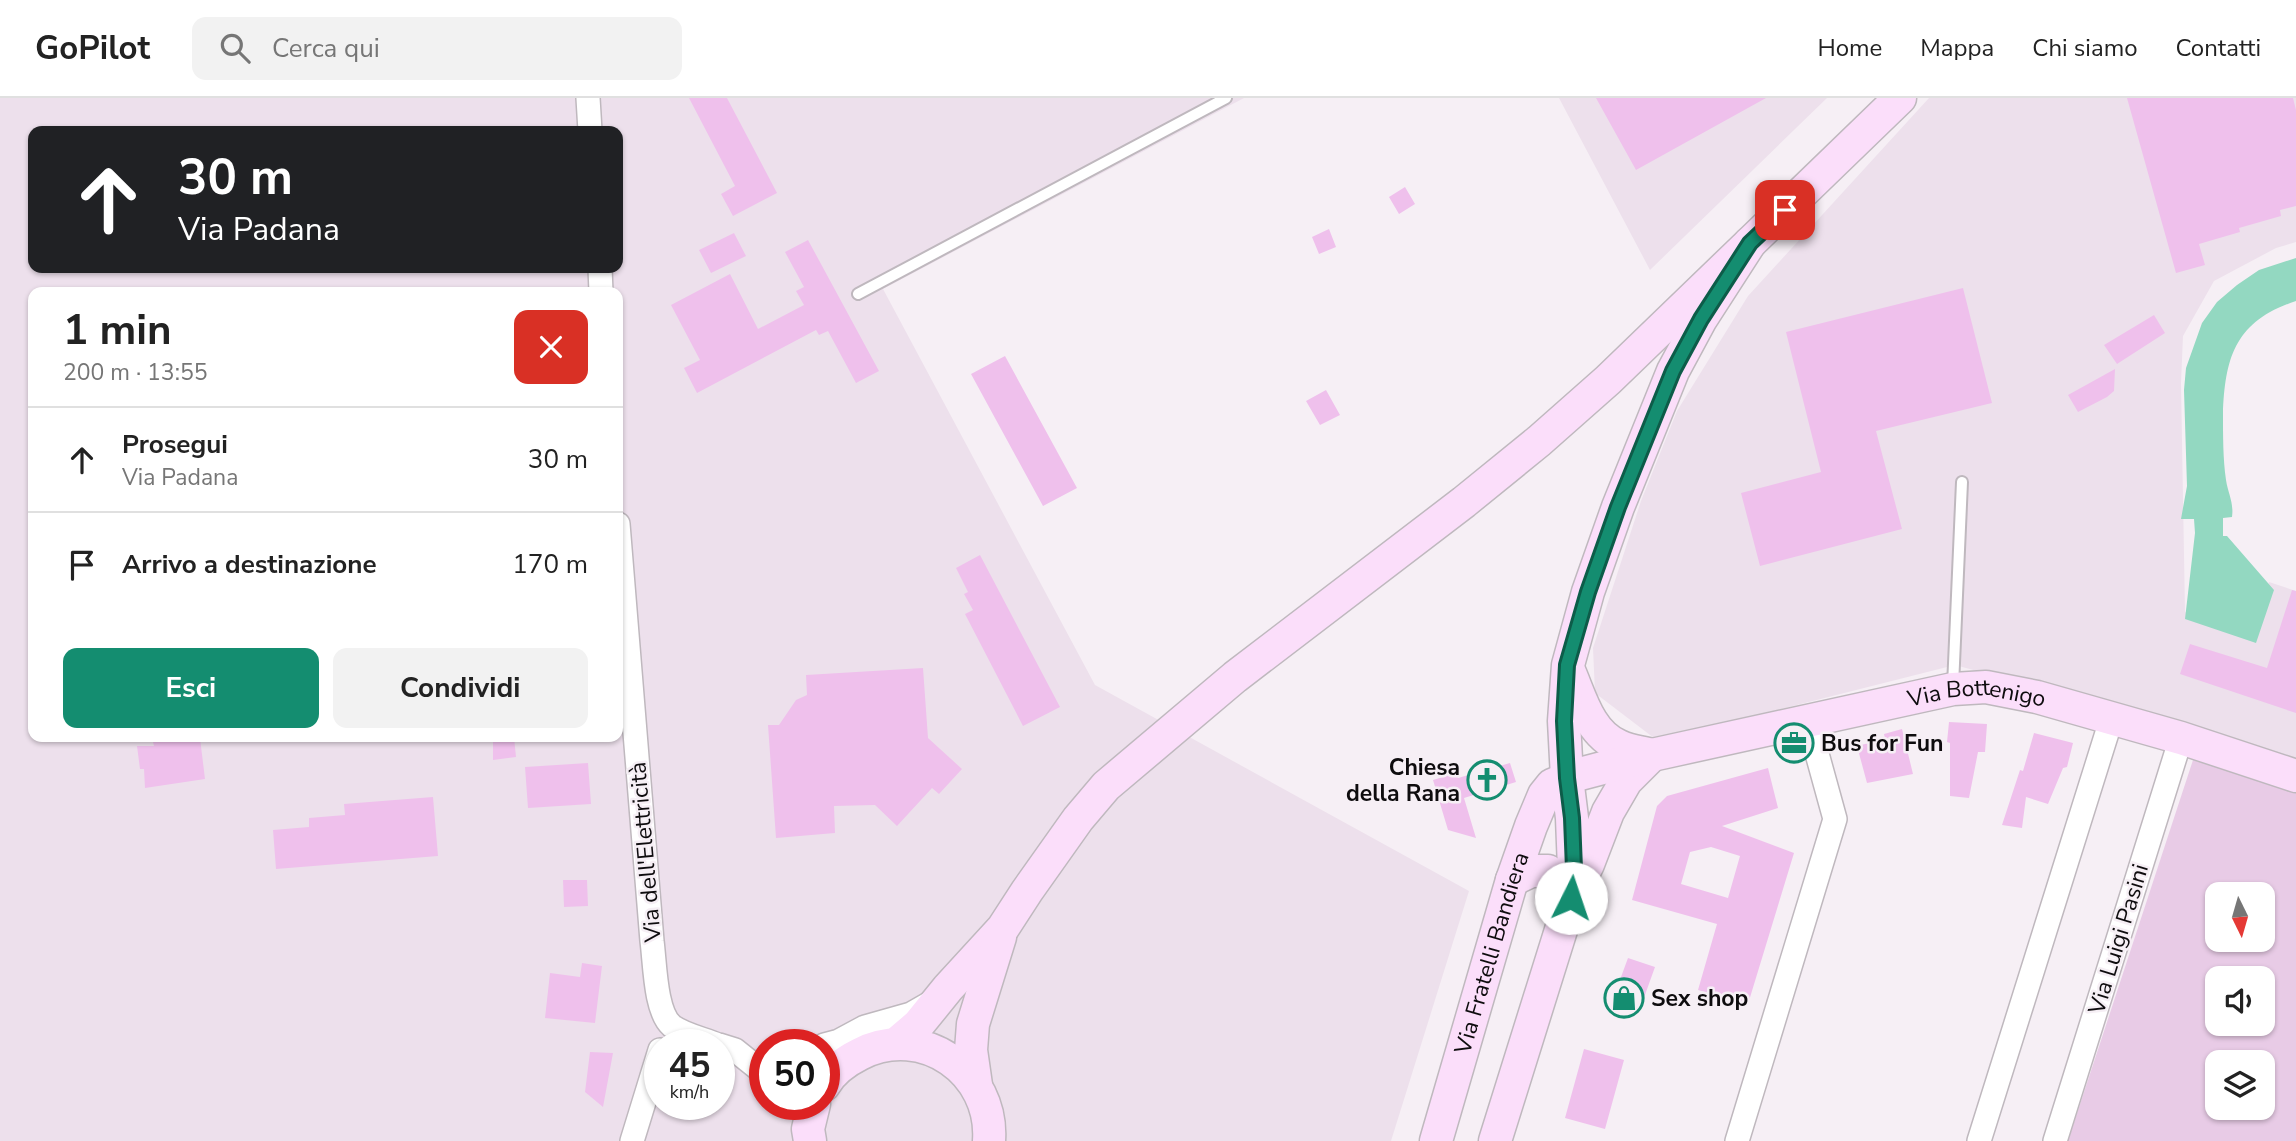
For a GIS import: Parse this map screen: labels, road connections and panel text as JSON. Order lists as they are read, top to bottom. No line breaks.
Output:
{"streets":{"main road":["Via Bottenigo","Via Fratelli Bandiera"],"street":["Via dell'Elettricità","Via Luigi Pasini"]},"crossings":[["Via Bottenigo","Via Luigi Pasini"],["Via Bottenigo","Via Fratelli Bandiera"]],"places":{"office":["Bus for Fun"],"church":["Chiesa della Rana"],"shop":["Sex shop"]},"north":"bottom","page":{"header":"GoPilot","search":"Cerca qui","nav":["Home","Mappa","Chi siamo","Contatti"],"turn":["30 m","Via Padana"],"heading":["1 min","200 m · 13:55"],"list":[{"name":"Prosegui","note":"Via Padana","value":"30 m"},{"name":"Arrivo a destinazione","value":"170 m"}],"buttons":["Esci","Condividi"],"speed":"45 km/h","limit":"50"}}
